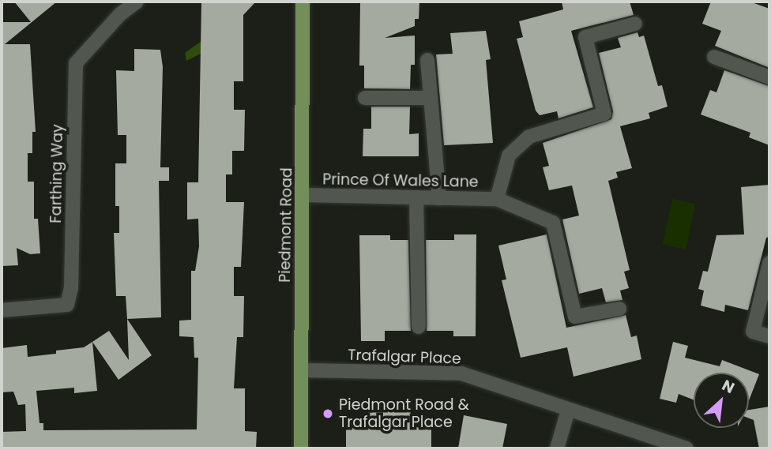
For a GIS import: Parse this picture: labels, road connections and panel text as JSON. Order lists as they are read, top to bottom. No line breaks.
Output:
{"streets":{"main road":["Piedmont Road"],"street":["Farthing Way","Prince Of Wales Lane","Trafalgar Place"]},"crossings":[["Prince Of Wales Lane","Piedmont Road"],["Piedmont Road","Trafalgar Place"]],"places":["Piedmont Road & Trafalgar Place"],"north":"top right"}
